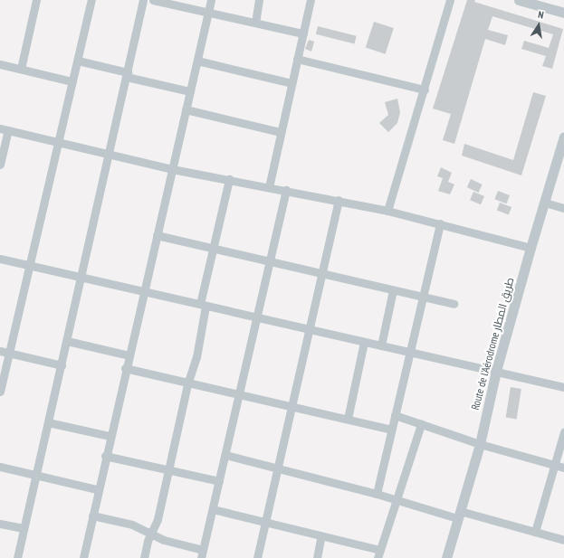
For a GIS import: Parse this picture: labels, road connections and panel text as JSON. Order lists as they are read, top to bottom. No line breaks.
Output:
{"streets":{"street":["Route de l'Aérodrome طريق المطار"]},"north":"top"}
